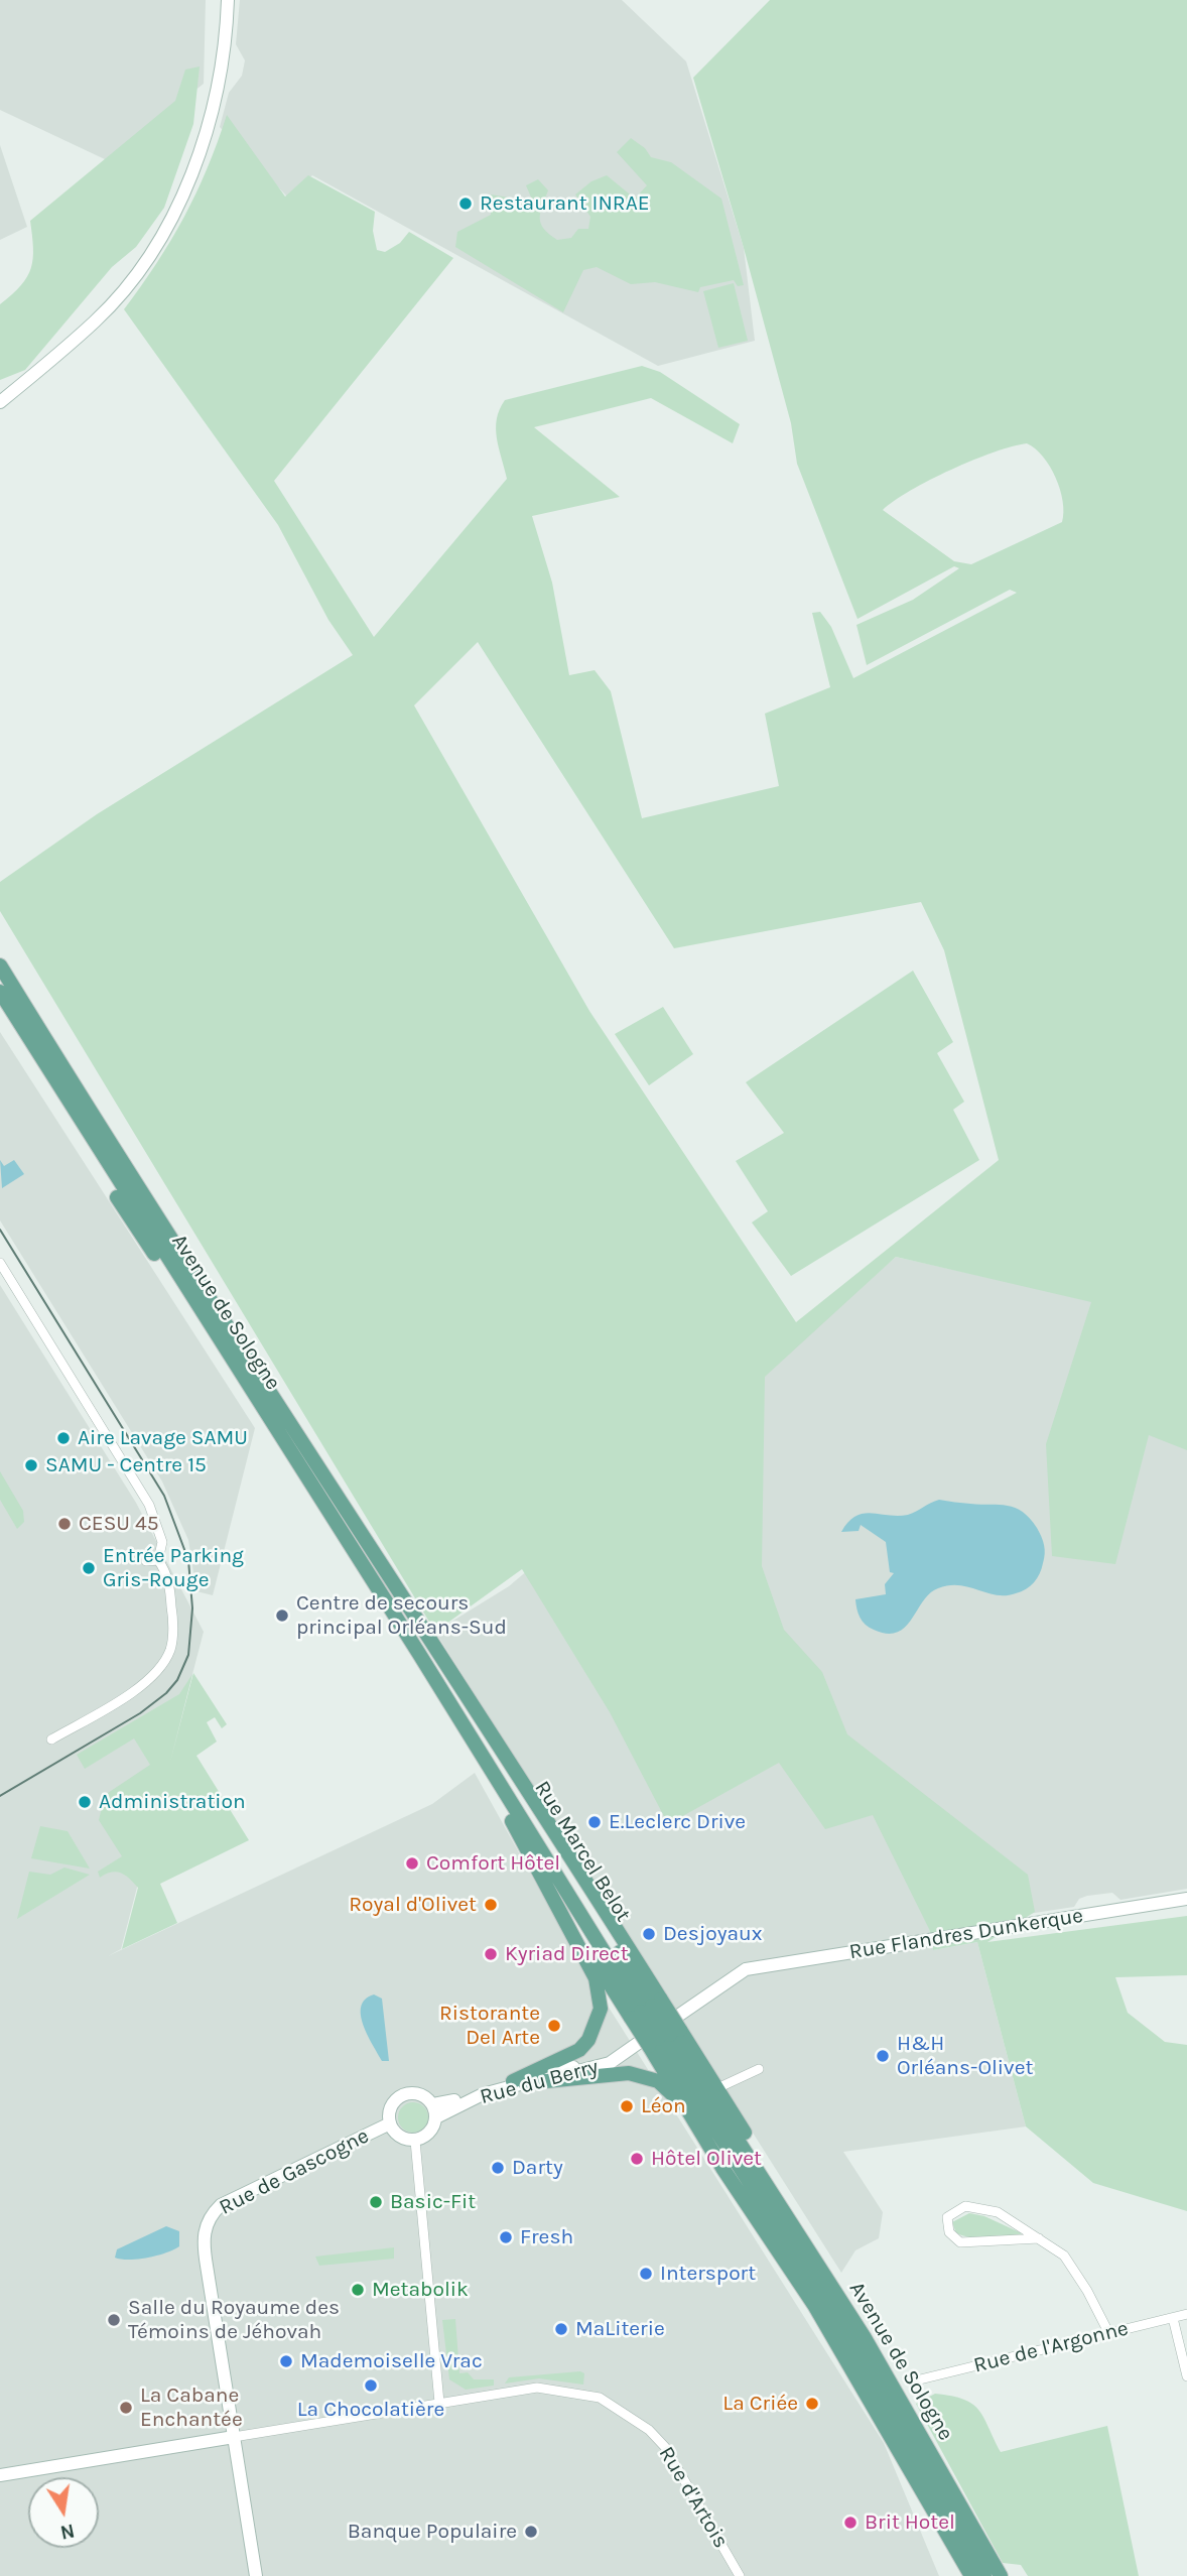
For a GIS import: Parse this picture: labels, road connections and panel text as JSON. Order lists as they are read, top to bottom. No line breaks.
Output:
{"streets":{"main road":["Avenue de Sologne","Rue Marcel Belot"],"street":["Rue Flandres Dunkerque","Rue du Berry","Rue de Gascogne","Rue de l'Argonne","Rue d'Artois"]},"crossings":[["Avenue de Sologne","Rue Marcel Belot"],["Rue Marcel Belot","Rue du Berry"],["Rue Flandres Dunkerque","Rue du Berry"],["Rue du Berry","Rue de Gascogne"],["Rue de Gascogne","Rue d'Artois"]],"places":["Restaurant INRAE","Aire Lavage SAMU","SAMU - Centre 15","CESU 45","Entrée Parking Gris-Rouge","Centre de secours principal Orléans-Sud","Administration","E.Leclerc Drive","Comfort Hôtel","Royal d'Olivet","Desjoyaux","Kyriad Direct","Ristorante Del Arte","H&H Orléans-Olivet","Léon","Hôtel Olivet","Darty","Basic-Fit","Fresh","Intersport","Metabolik","Salle du Royaume des Témoins de Jéhovah","MaLiterie","Mademoiselle Vrac","La Chocolatière","La Criée","La Cabane Enchantée","Brit Hotel","Banque Populaire"],"north":"bottom"}
